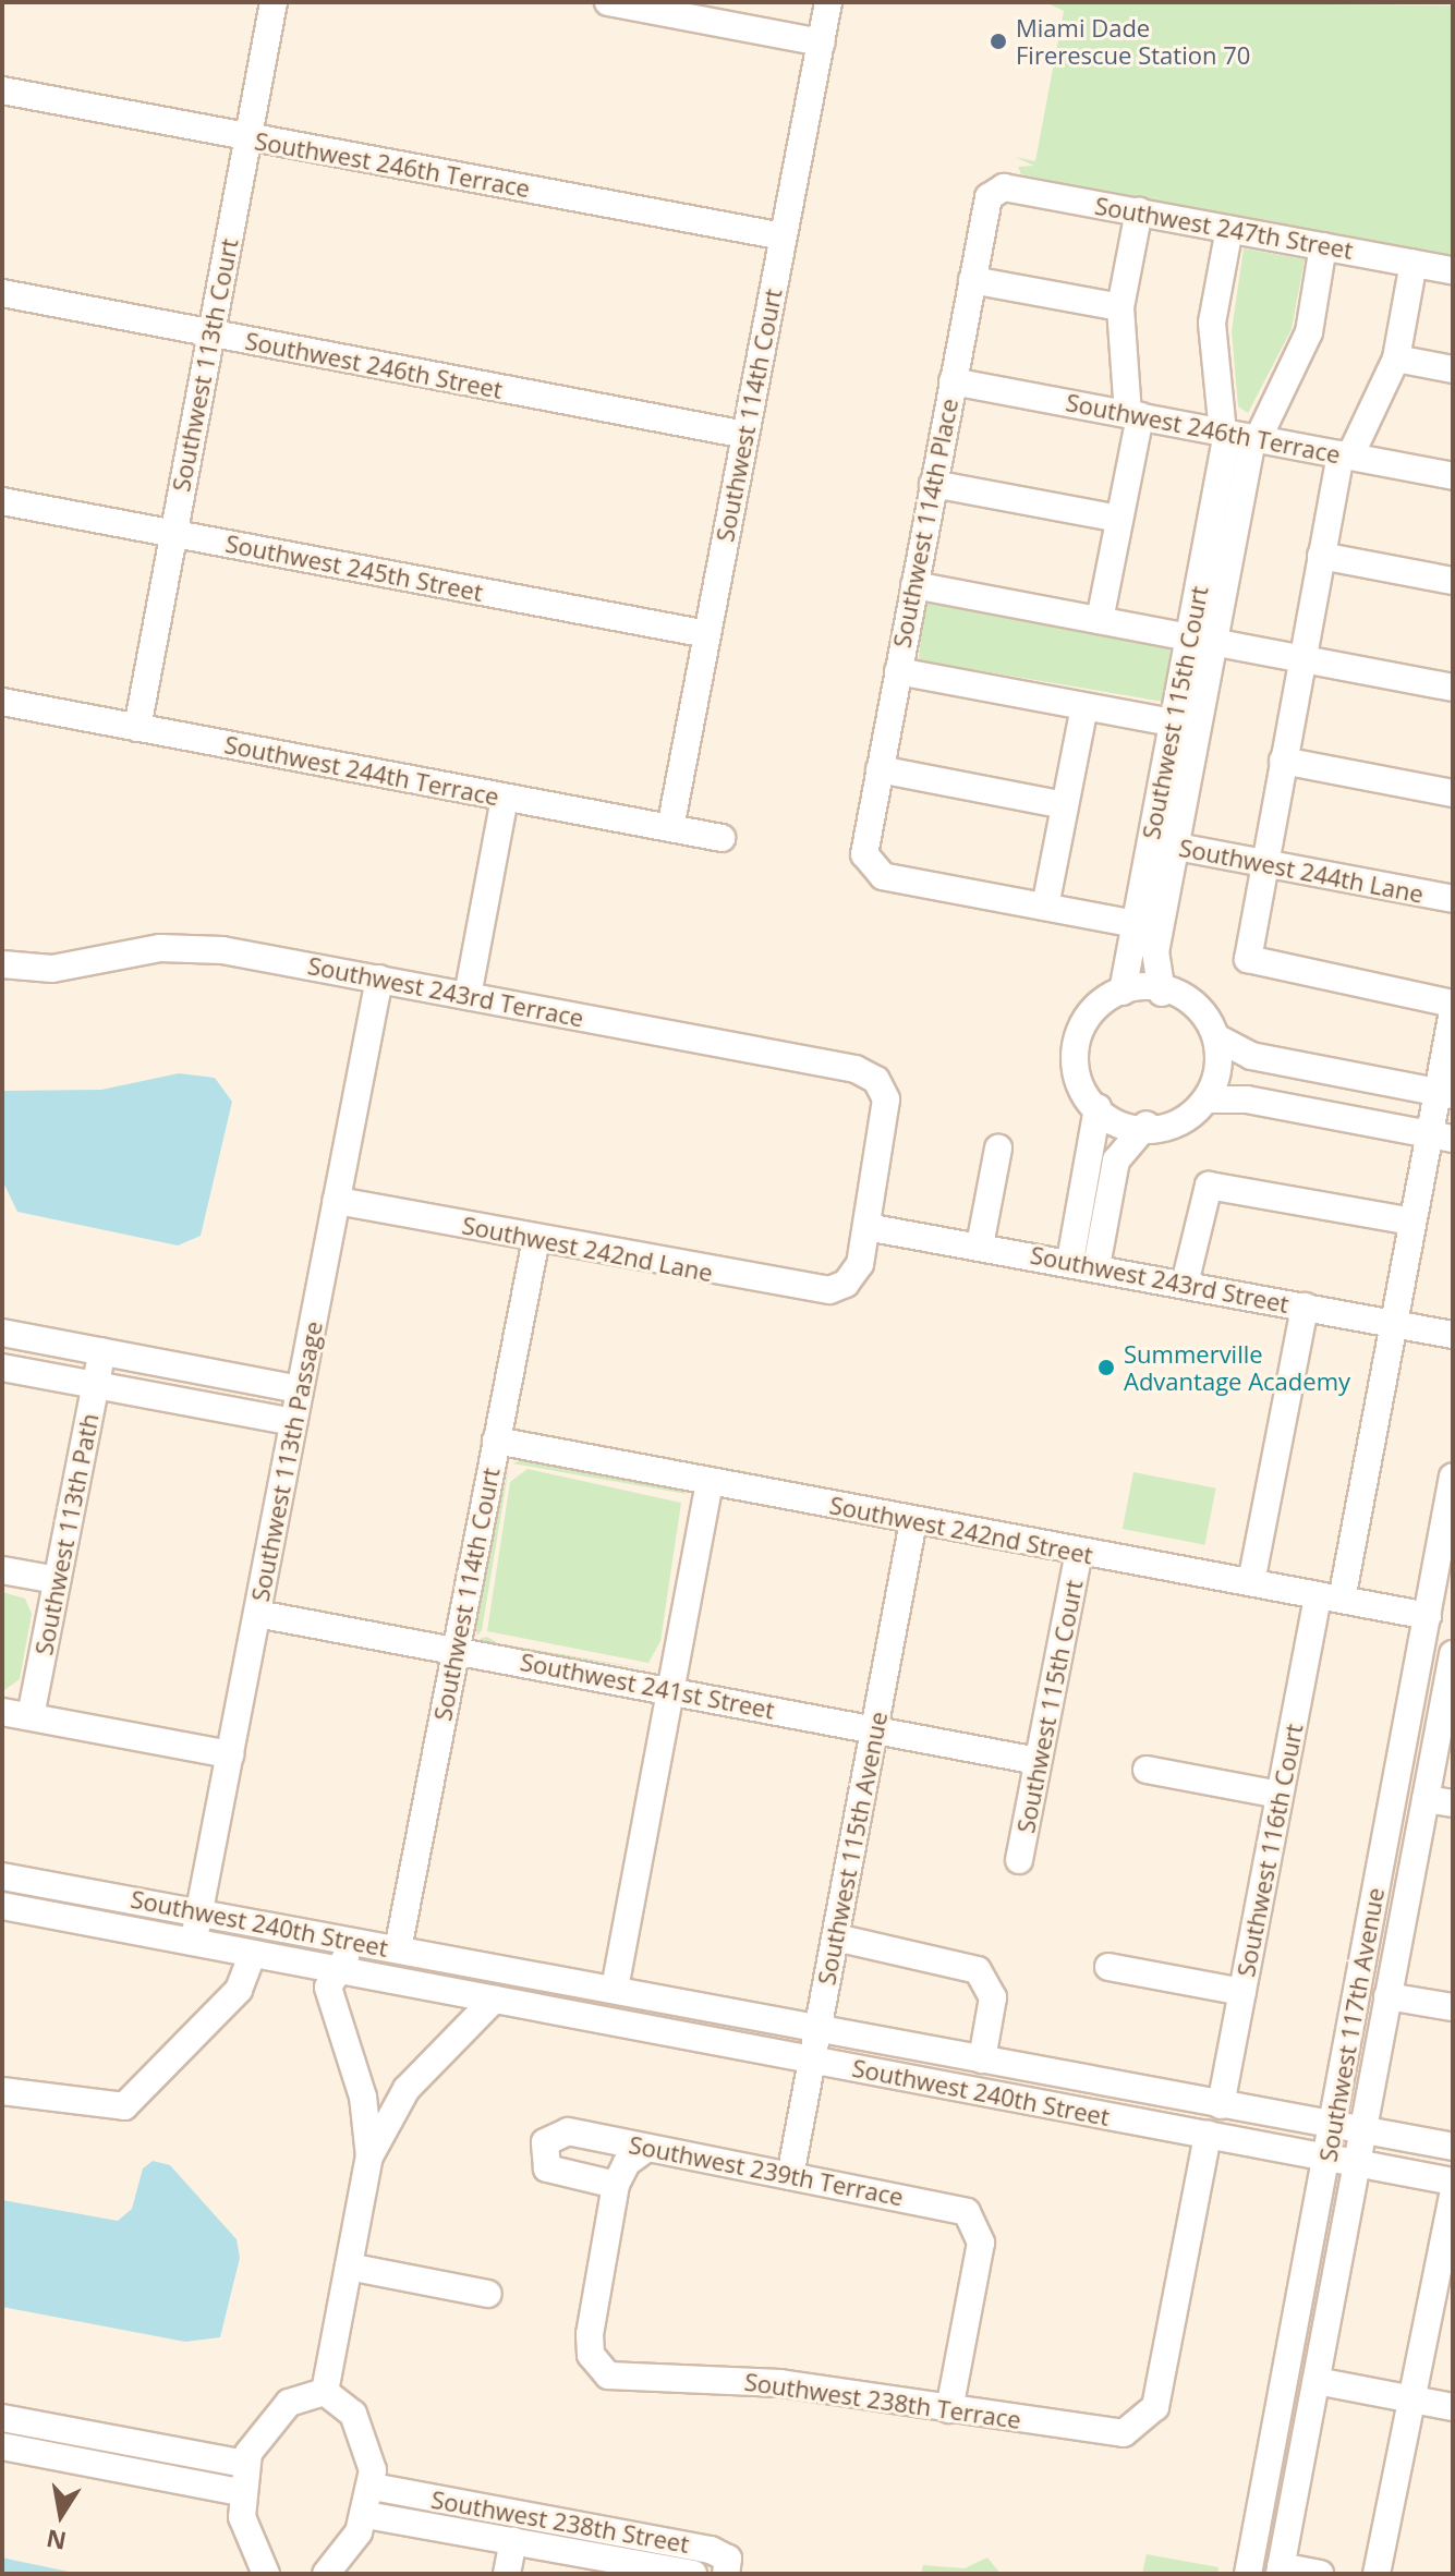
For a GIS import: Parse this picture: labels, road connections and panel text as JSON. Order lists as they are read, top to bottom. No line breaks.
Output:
{"streets":{"street":["Southwest 246th Terrace","Southwest 247th Street","Southwest 113th Court","Southwest 246th Street","Southwest 114th Court","Southwest 114th Place","Southwest 245th Street","Southwest 115th Court","Southwest 244th Terrace","Southwest 244th Lane","Southwest 243rd Terrace","Southwest 242nd Lane","Southwest 243rd Street","Southwest 113th Passage","Southwest 242nd Street","Southwest 113th Path","Southwest 241st Street","Southwest 115th Avenue","Southwest 116th Court","Southwest 240th Street","Southwest 117th Avenue","Southwest 239th Terrace","Southwest 238th Terrace","Southwest 238th Street"]},"crossings":[["Southwest 246th Terrace","Southwest 113th Court"],["Southwest 246th Terrace","Southwest 114th Court"],["Southwest 246th Terrace","Southwest 114th Place"],["Southwest 246th Terrace","Southwest 115th Court"],["Southwest 247th Street","Southwest 114th Place"],["Southwest 247th Street","Southwest 115th Court"],["Southwest 113th Court","Southwest 246th Street"],["Southwest 113th Court","Southwest 245th Street"],["Southwest 113th Court","Southwest 244th Terrace"],["Southwest 246th Street","Southwest 114th Court"],["Southwest 114th Court","Southwest 245th Street"],["Southwest 114th Court","Southwest 244th Terrace"],["Southwest 114th Court","Southwest 242nd Lane"],["Southwest 114th Court","Southwest 242nd Street"],["Southwest 114th Court","Southwest 241st Street"],["Southwest 114th Court","Southwest 240th Street"],["Southwest 115th Court","Southwest 244th Lane"],["Southwest 115th Court","Southwest 242nd Street"],["Southwest 115th Court","Southwest 241st Street"],["Southwest 243rd Terrace","Southwest 242nd Lane"],["Southwest 243rd Terrace","Southwest 243rd Street"],["Southwest 243rd Terrace","Southwest 113th Passage"],["Southwest 242nd Lane","Southwest 243rd Street"],["Southwest 242nd Lane","Southwest 113th Passage"],["Southwest 243rd Street","Southwest 116th Court"],["Southwest 113th Passage","Southwest 241st Street"],["Southwest 113th Passage","Southwest 240th Street"],["Southwest 242nd Street","Southwest 115th Avenue"],["Southwest 242nd Street","Southwest 116th Court"],["Southwest 242nd Street","Southwest 117th Avenue"],["Southwest 241st Street","Southwest 115th Avenue"],["Southwest 115th Avenue","Southwest 240th Street"],["Southwest 115th Avenue","Southwest 239th Terrace"],["Southwest 116th Court","Southwest 240th Street"],["Southwest 240th Street","Southwest 117th Avenue"],["Southwest 240th Street","Southwest 238th Terrace"],["Southwest 239th Terrace","Southwest 238th Terrace"]],"places":["Miami Dade Firerescue Station 70","Summerville Advantage Academy"],"north":"bottom"}
